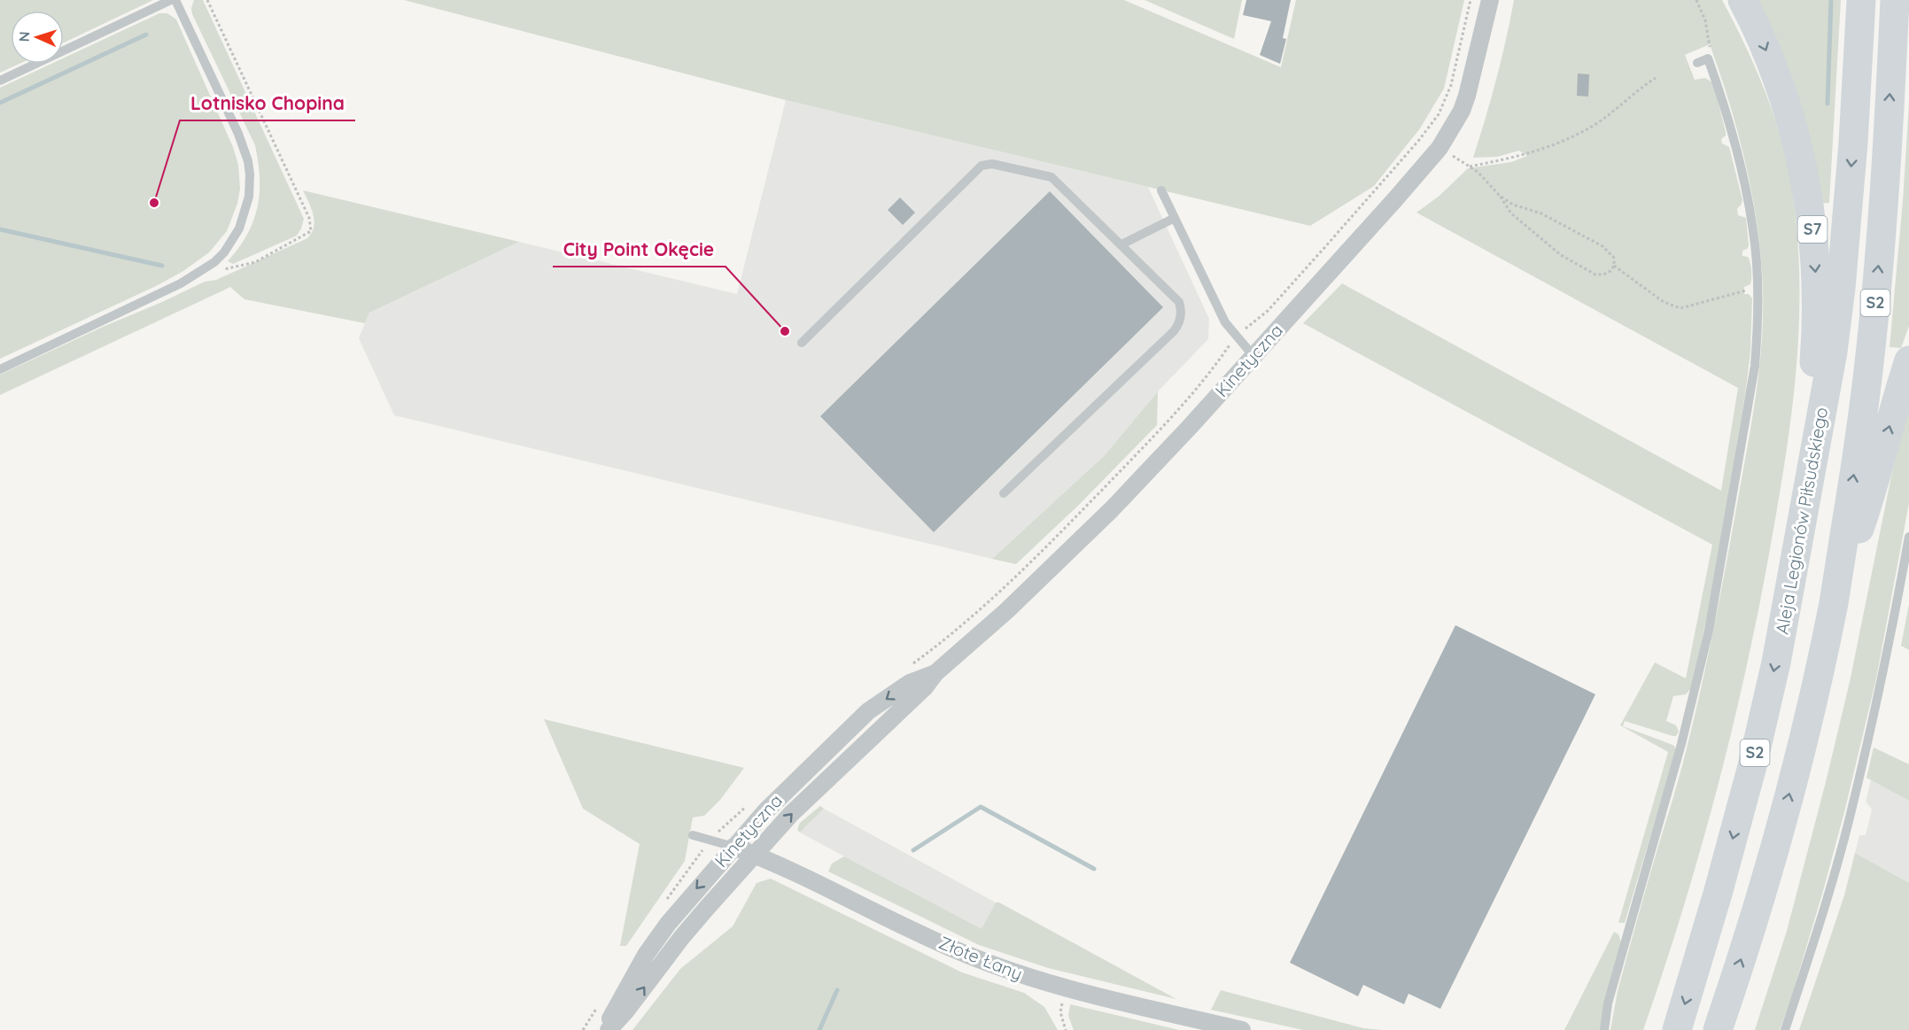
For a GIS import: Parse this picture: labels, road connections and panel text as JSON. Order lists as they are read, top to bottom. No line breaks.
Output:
{"streets":{"highway":["S7","S2","Aleja Legionów Piłsudskiego"],"street":["Kinetyczna","Złote Łany"]},"crossings":[["S7","Aleja Legionów Piłsudskiego"],["Kinetyczna","Złote Łany"]],"places":["Lotnisko Chopina","City Point Okęcie"],"north":"left"}
